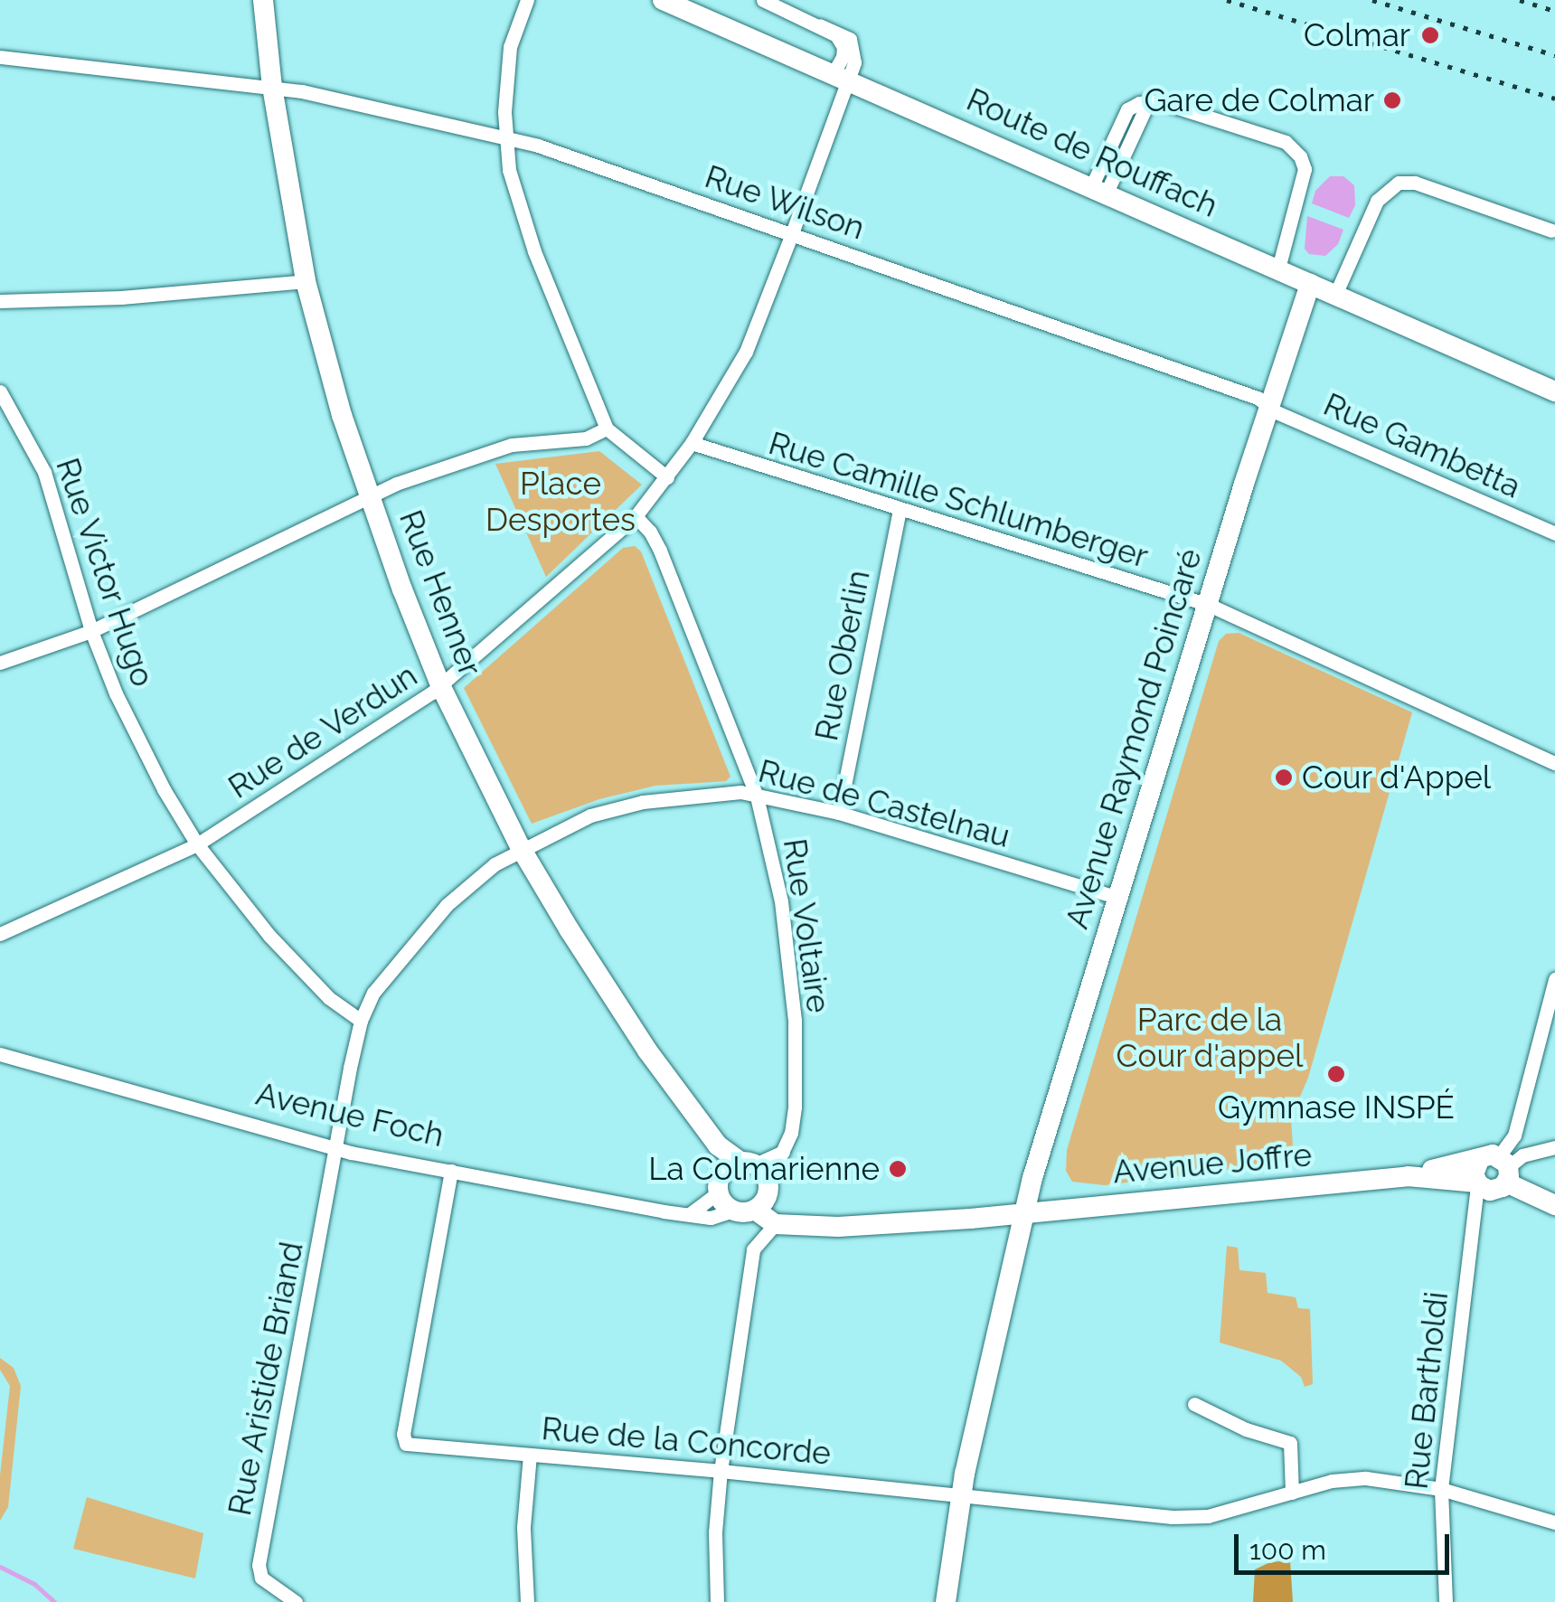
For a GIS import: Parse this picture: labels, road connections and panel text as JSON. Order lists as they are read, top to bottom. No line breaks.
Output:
{"streets":{"street":["Route de Rouffach","Rue Wilson","Rue Gambetta","Rue Camille Schlumberger","Rue Victor Hugo","Rue Henner","Rue Oberlin","Rue de Verdun","Avenue Raymond Poincaré","Rue de Castelnau","Rue Voltaire","Avenue Foch","Avenue Joffre","Rue Aristide Briand","Rue Bartholdi","Rue de la Concorde"]},"crossings":[["Route de Rouffach","Rue de Verdun"],["Route de Rouffach","Avenue Raymond Poincaré"],["Rue Wilson","Rue Gambetta"],["Rue Wilson","Rue Henner"],["Rue Wilson","Rue de Verdun"],["Rue Wilson","Avenue Raymond Poincaré"],["Rue Gambetta","Avenue Raymond Poincaré"],["Rue Camille Schlumberger","Rue Oberlin"],["Rue Camille Schlumberger","Rue de Verdun"],["Rue Camille Schlumberger","Avenue Raymond Poincaré"],["Rue Victor Hugo","Rue de Verdun"],["Rue Victor Hugo","Rue de Castelnau"],["Rue Henner","Rue de Verdun"],["Rue Henner","Rue de Castelnau"],["Rue Oberlin","Rue de Castelnau"],["Rue de Verdun","Rue Voltaire"],["Avenue Raymond Poincaré","Rue de Castelnau"],["Avenue Raymond Poincaré","Avenue Joffre"],["Avenue Raymond Poincaré","Rue de la Concorde"],["Rue de Castelnau","Rue Voltaire"],["Rue de Castelnau","Avenue Foch"],["Rue de Castelnau","Rue Aristide Briand"],["Avenue Foch","Rue Aristide Briand"],["Avenue Foch","Rue de la Concorde"],["Avenue Joffre","Rue Bartholdi"],["Rue Bartholdi","Rue de la Concorde"]],"parks":["Place Desportes","Parc de la Cour d'appel"],"places":["Colmar","Gare de Colmar","Cour d'Appel","Gymnase INSPÉ","La Colmarienne"],"scale_bar":"100 m"}
